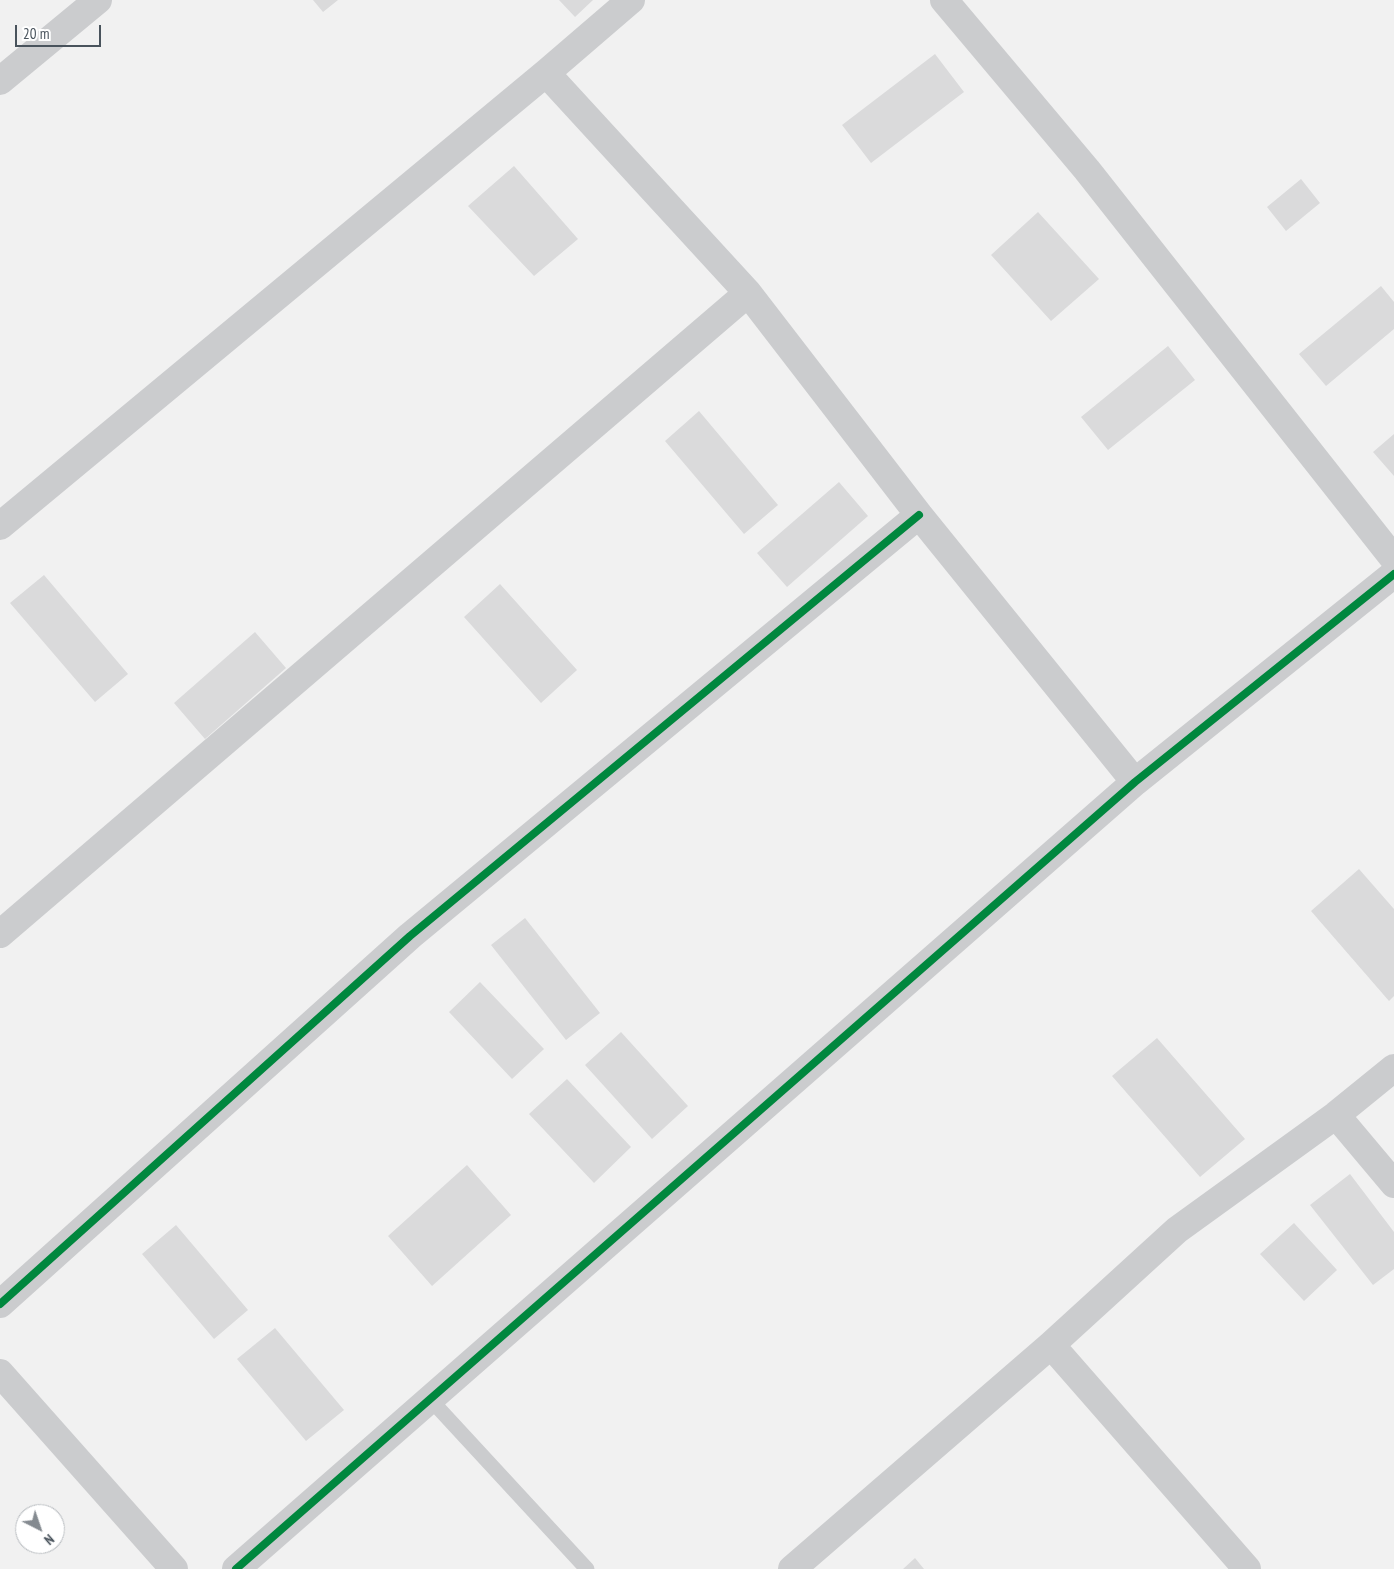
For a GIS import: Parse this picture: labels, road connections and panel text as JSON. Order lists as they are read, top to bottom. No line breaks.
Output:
{"scale_bar":"20 m","north":"bottom right"}
